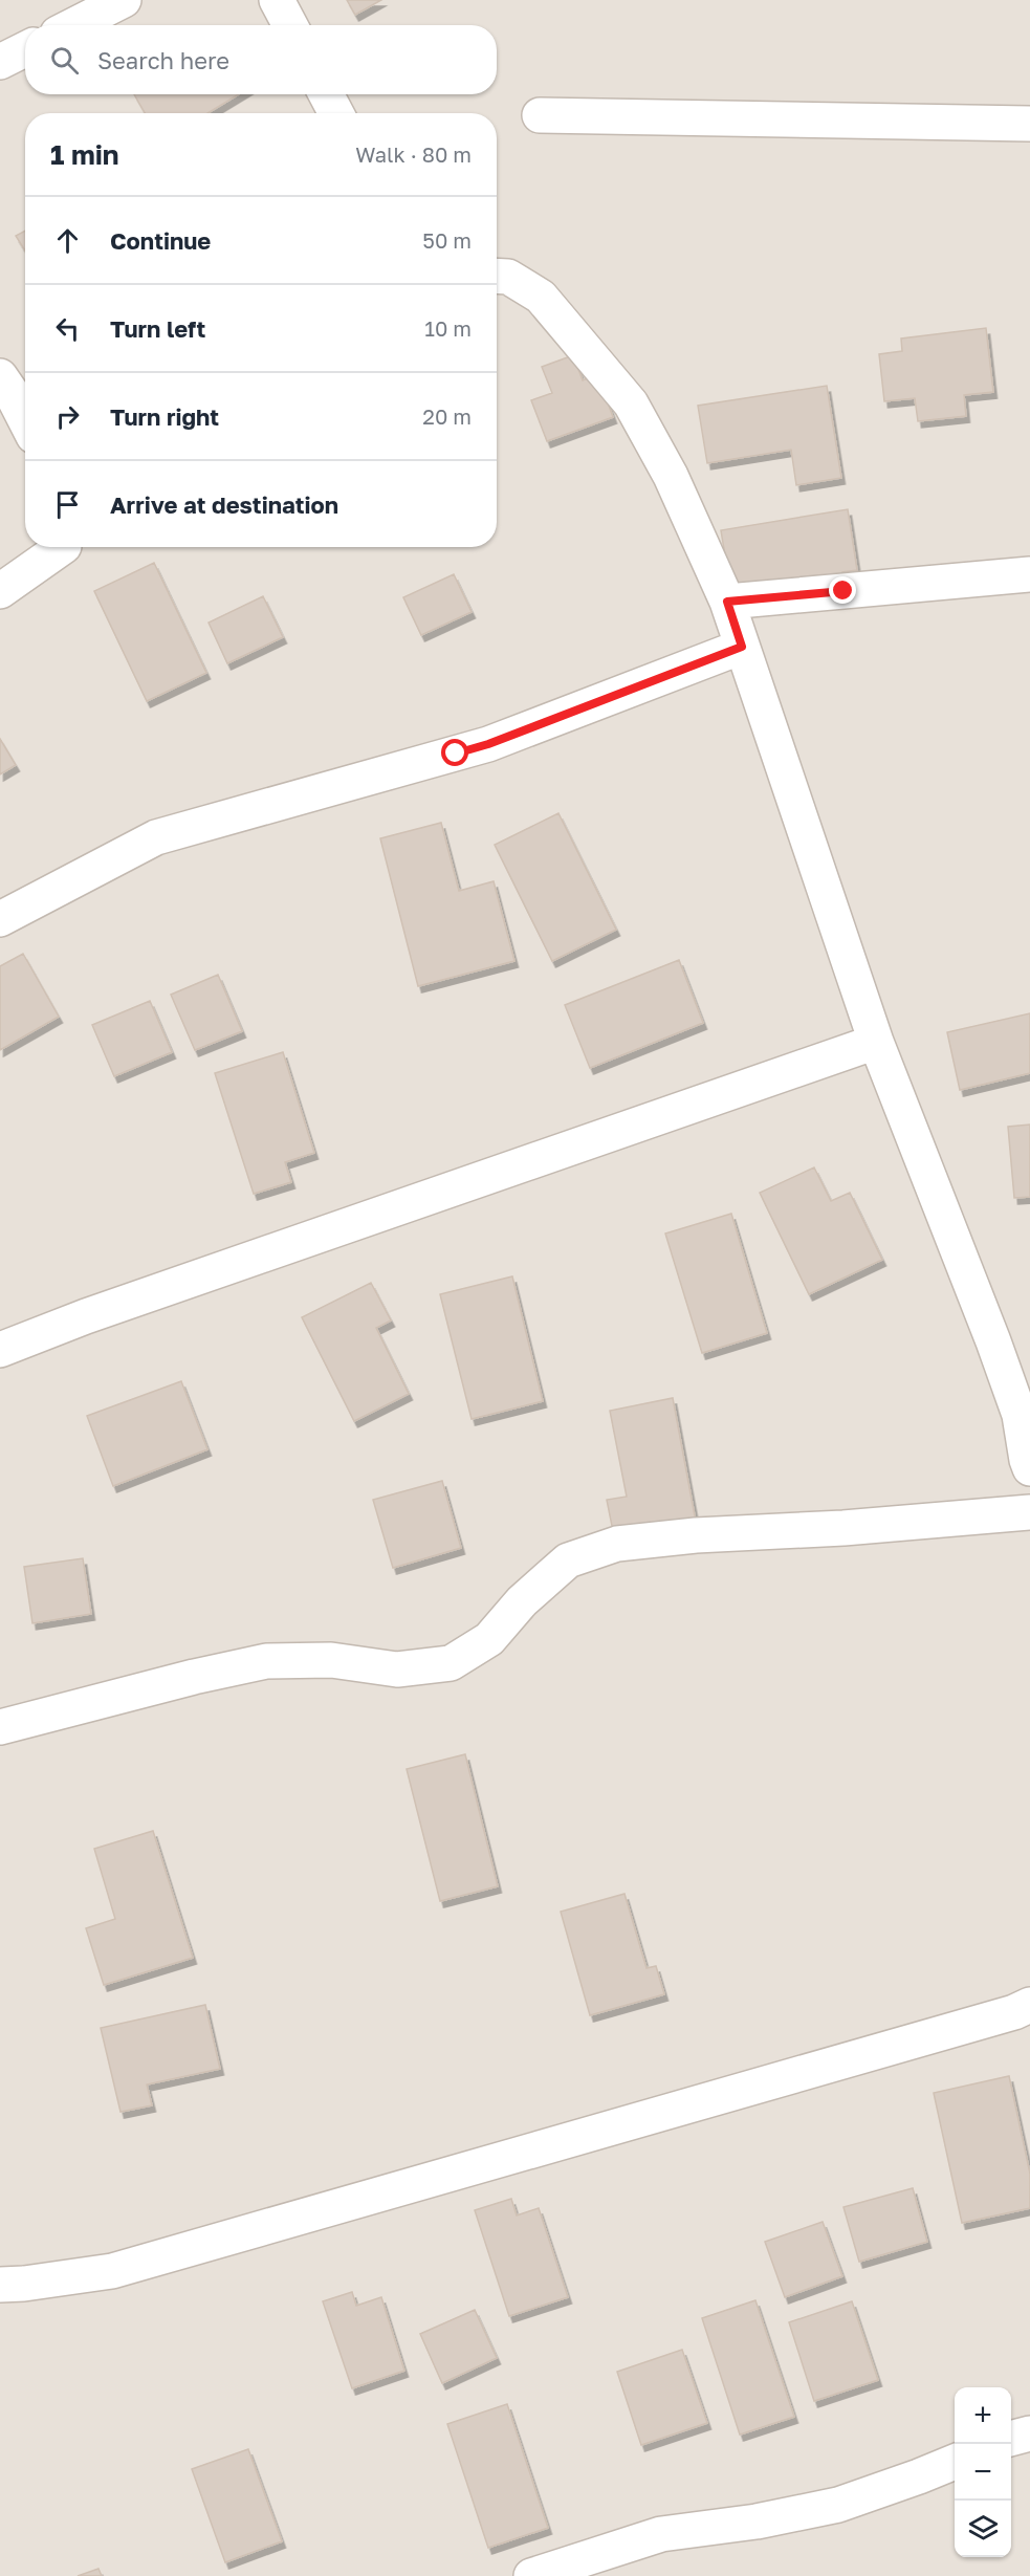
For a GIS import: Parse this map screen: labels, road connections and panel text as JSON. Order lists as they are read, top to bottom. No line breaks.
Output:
{"page":{"search":"Search here","heading":["1 min","Walk · 80 m"],"list":[["Continue","50 m"],["Turn left","10 m"],["Turn right","20 m"],"Arrive at destination"],"map_buttons":["+","−"]}}
